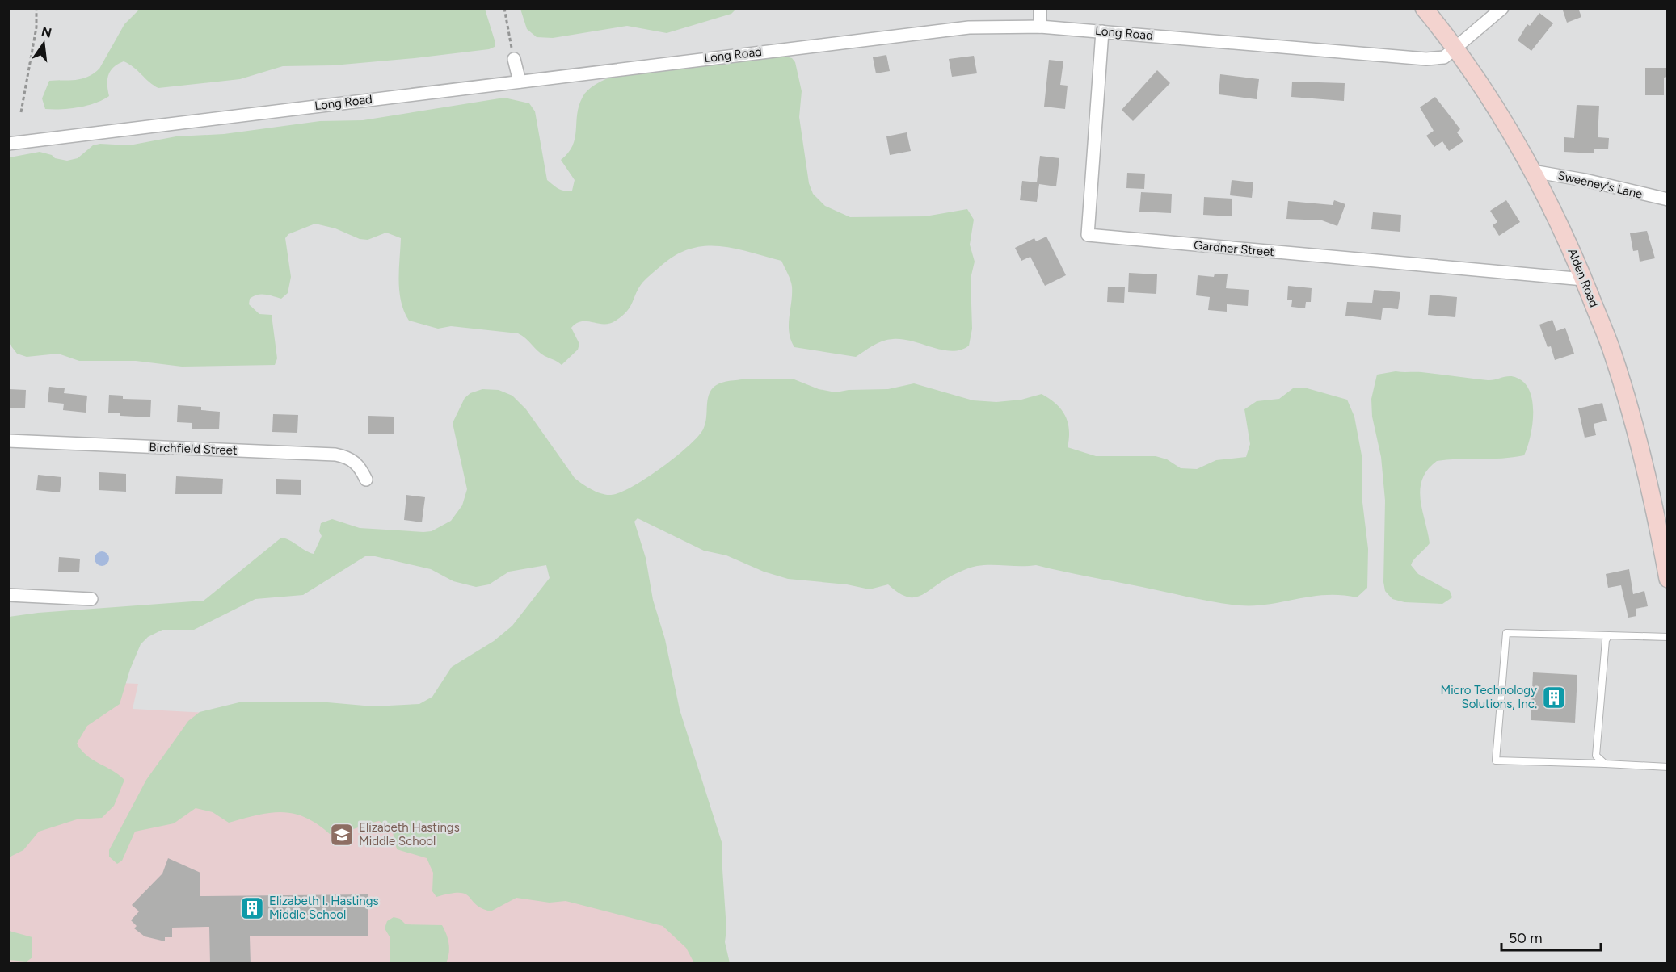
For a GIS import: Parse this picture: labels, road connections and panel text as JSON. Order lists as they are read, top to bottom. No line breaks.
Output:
{"streets":{"main road":["Alden Road"],"street":["Long Road","Sweeney's Lane","Gardner Street","Birchfield Street"]},"crossings":[["Long Road","Gardner Street"],["Long Road","Alden Road"],["Sweeney's Lane","Alden Road"],["Gardner Street","Alden Road"]],"places":{"building":["Micro Technology Solutions, Inc.","Elizabeth I. Hastings Middle School"],"school or university":["Elizabeth Hastings Middle School"]},"scale_bar":"50 m","north":"top"}
